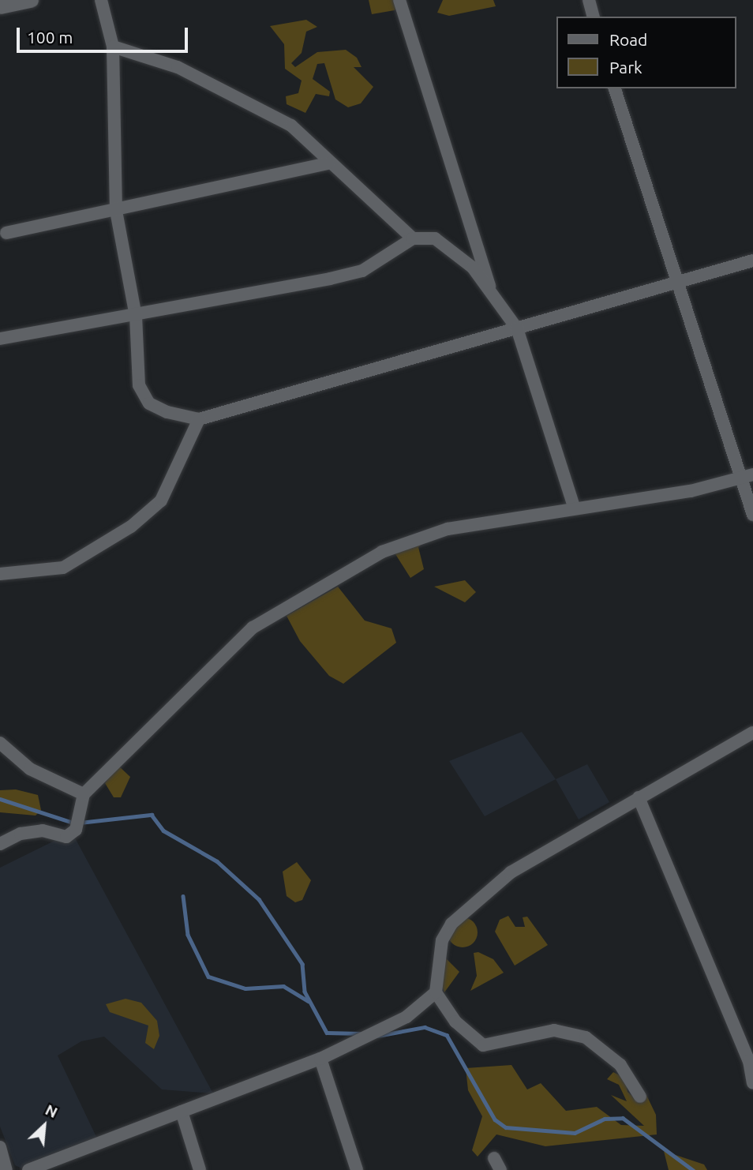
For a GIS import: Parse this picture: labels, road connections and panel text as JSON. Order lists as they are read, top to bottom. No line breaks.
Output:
{"legend":["Road","Park"],"scale_bar":"100 m","north":"top right"}
